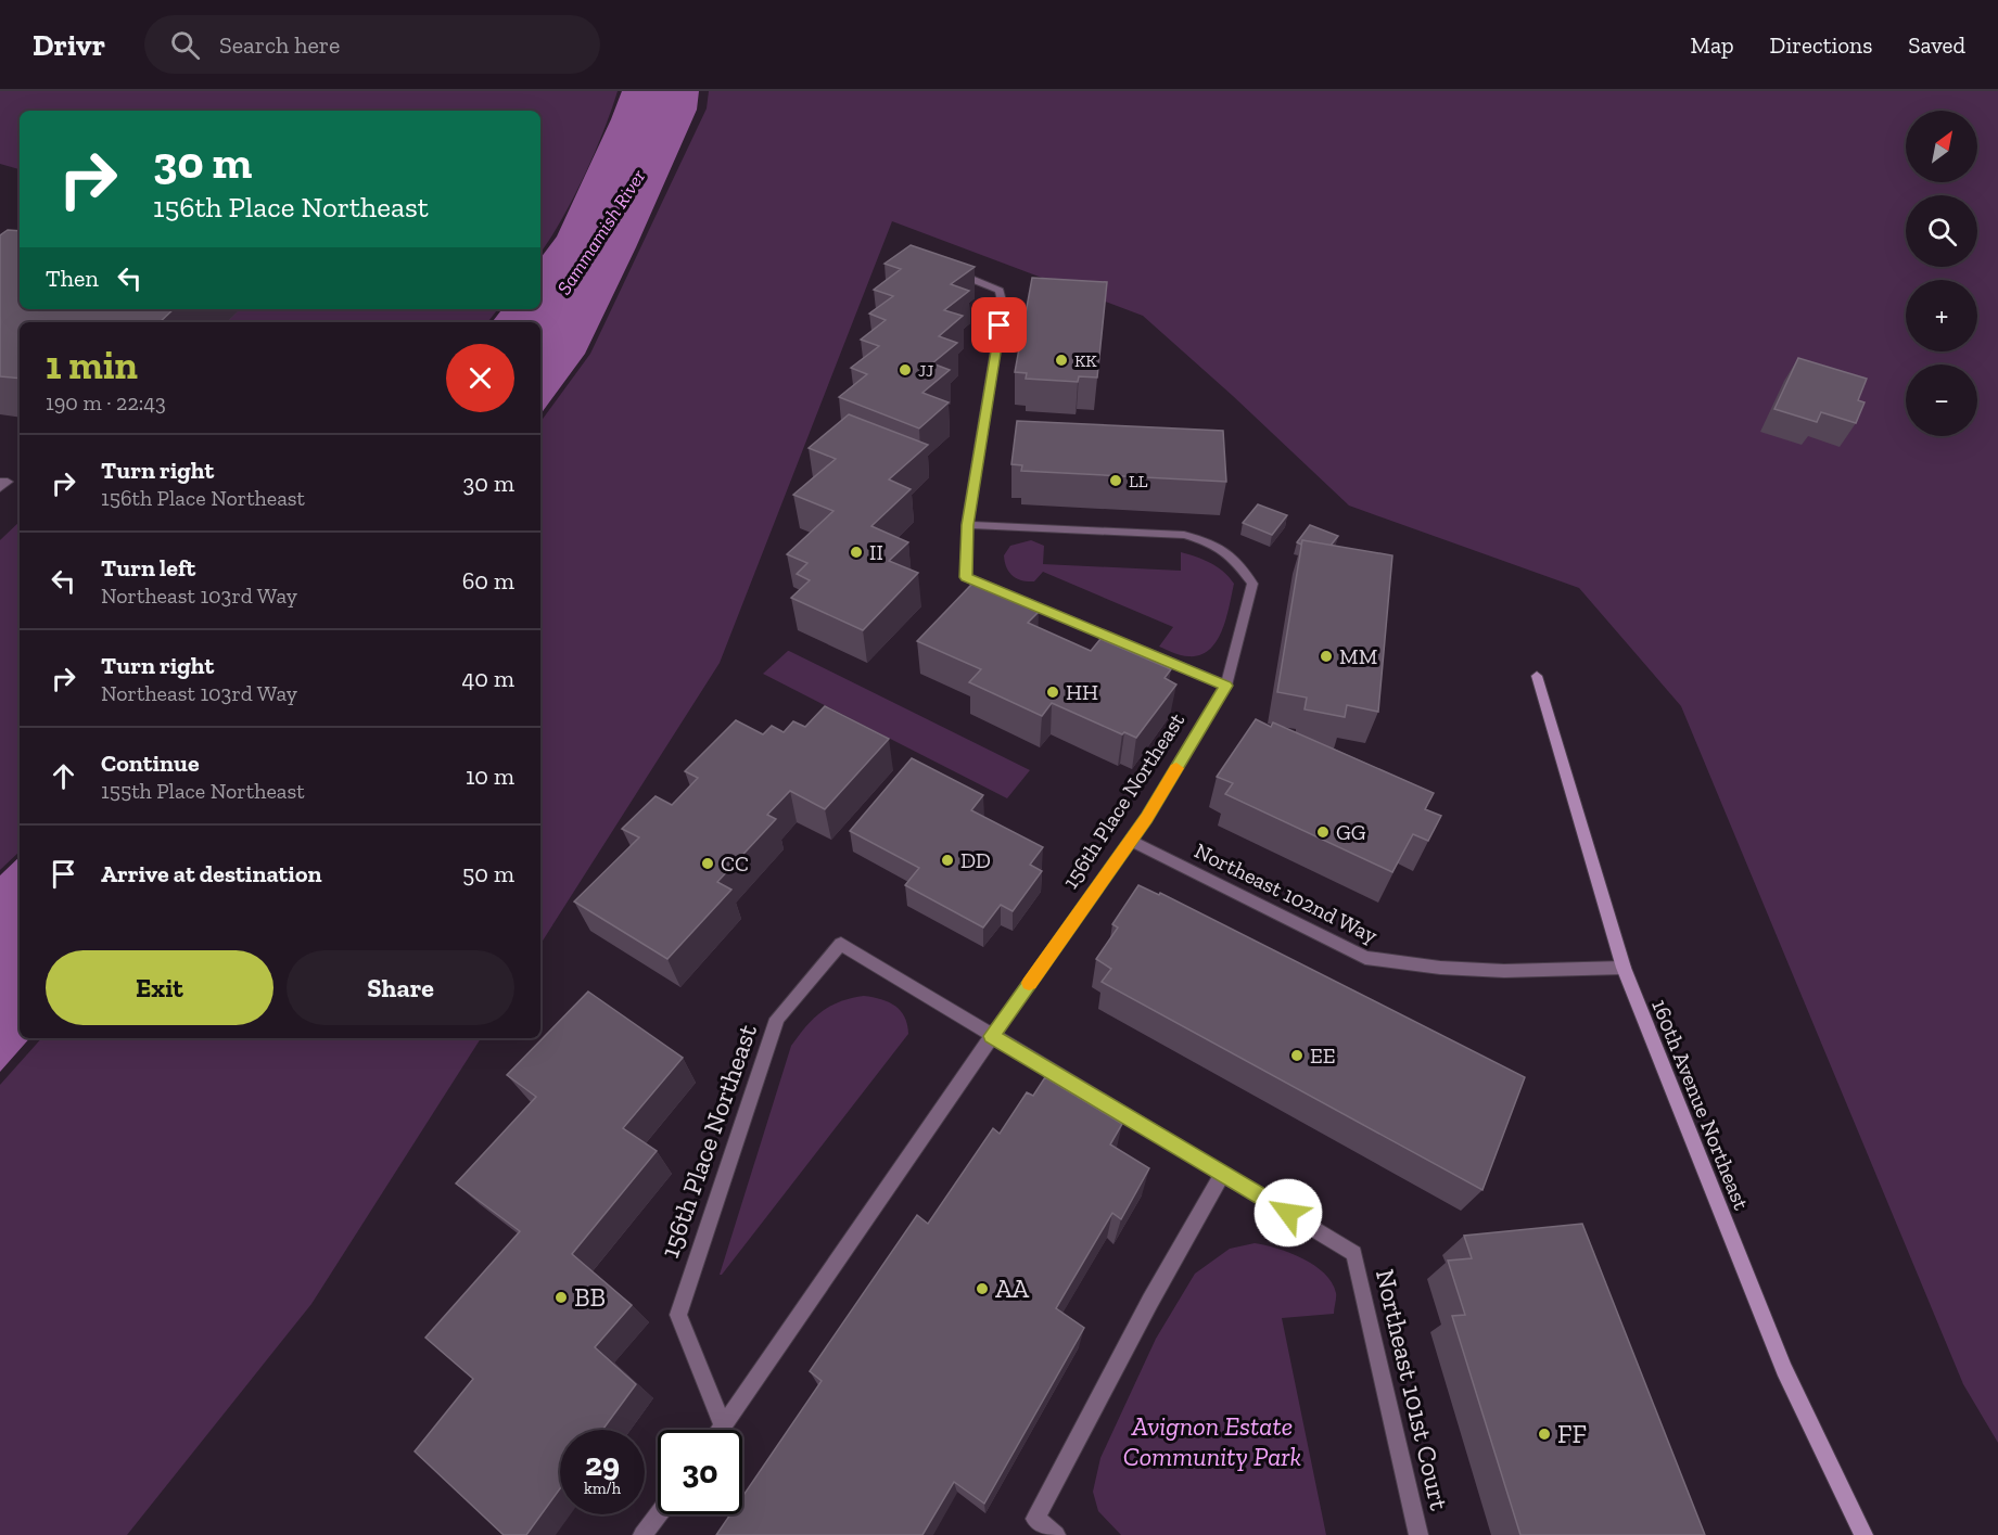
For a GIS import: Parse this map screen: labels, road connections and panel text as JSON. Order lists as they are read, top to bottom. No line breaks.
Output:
{"streets":{"street":["156th Place Northeast","Northeast 102nd Way","160th Avenue Northeast","Northeast 101st Court"]},"crossings":[["156th Place Northeast","Northeast 102nd Way"],["156th Place Northeast","Northeast 101st Court"],["Northeast 102nd Way","160th Avenue Northeast"]],"water":["Sammamish River"],"parks":["Avignon Estate Community Park"],"places":["KK","JJ","LL","II","MM","HH","GG","DD","CC","EE","AA","BB","FF"],"north":"top right","page":{"header":"Drivr","search":"Search here","nav":["Map","Directions","Saved"],"map_buttons":["+","−"],"turn":["30 m","156th Place Northeast"],"then":"Then","heading":["1 min","190 m · 22:43"],"list":[{"name":"Turn right","note":"156th Place Northeast","value":"30 m"},{"name":"Turn left","note":"Northeast 103rd Way","value":"60 m"},{"name":"Turn right","note":"Northeast 103rd Way","value":"40 m"},{"name":"Continue","note":"155th Place Northeast","value":"10 m"},{"name":"Arrive at destination","value":"50 m"}],"buttons":["Exit","Share"],"speed":"29 km/h","limit":"30"}}
